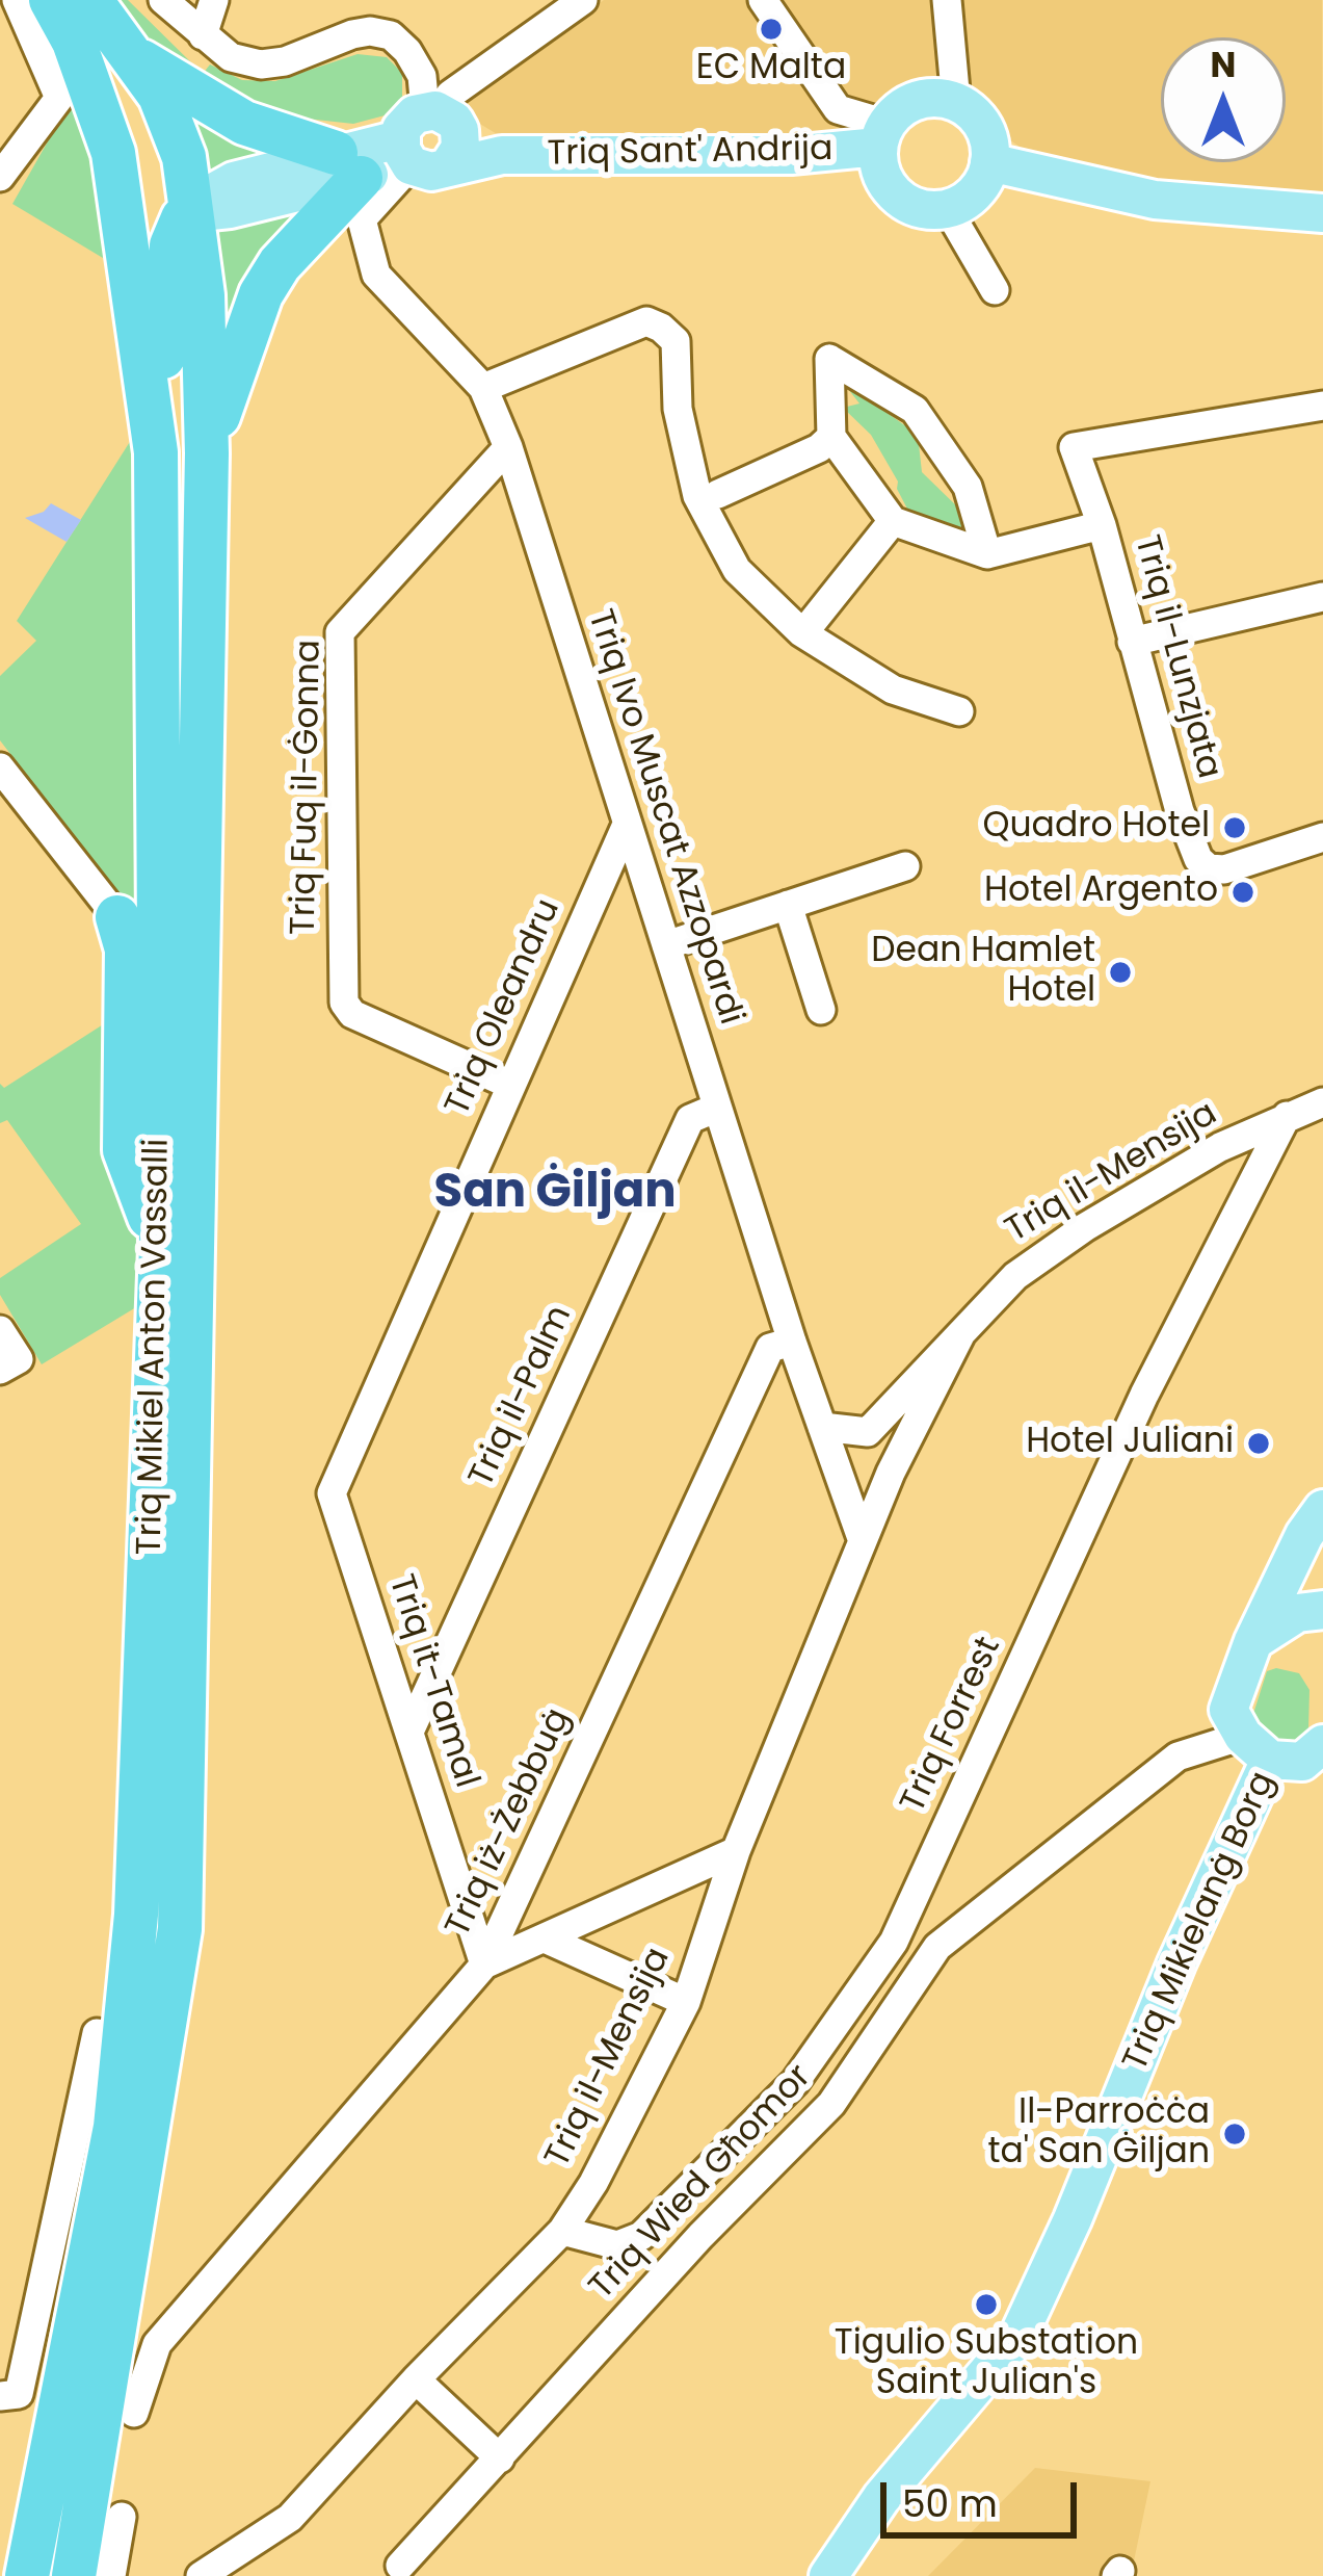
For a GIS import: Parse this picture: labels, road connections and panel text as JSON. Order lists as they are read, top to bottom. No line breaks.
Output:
{"streets":{"highway":["Triq Mikiel Anton Vassalli"],"main road":["Triq Sant' Andrija","Triq Mikielanġ Borg"],"street":["Triq il-Lunzjata","Triq Fuq il-Ġonna","Triq Ivo Muscat Azzopardi","Triq Oleandru","Triq il-Mensija","Triq il-Palm","Triq it-Tamal","Triq Forrest","Triq iż-Żebbuġ","Triq Wied Għomor"]},"crossings":[["Triq Sant' Andrija","Triq Ivo Muscat Azzopardi"],["Triq Fuq il-Ġonna","Triq Ivo Muscat Azzopardi"],["Triq Fuq il-Ġonna","Triq Oleandru"],["Triq Ivo Muscat Azzopardi","Triq Oleandru"],["Triq Ivo Muscat Azzopardi","Triq il-Mensija"],["Triq Ivo Muscat Azzopardi","Triq il-Palm"],["Triq Ivo Muscat Azzopardi","Triq iż-Żebbuġ"],["Triq Oleandru","Triq it-Tamal"],["Triq il-Mensija","Triq Forrest"],["Triq il-Palm","Triq it-Tamal"],["Triq it-Tamal","Triq iż-Żebbuġ"],["Triq Mikielanġ Borg","Triq Wied Għomor"]],"districts":["San Ġiljan"],"places":["EC Malta","Quadro Hotel","Hotel Argento","Dean Hamlet Hotel","Hotel Juliani","Il-Parroċċa ta' San Ġiljan","Tigulio Substation Saint Julian's"],"scale_bar":"50 m","north":"top"}
